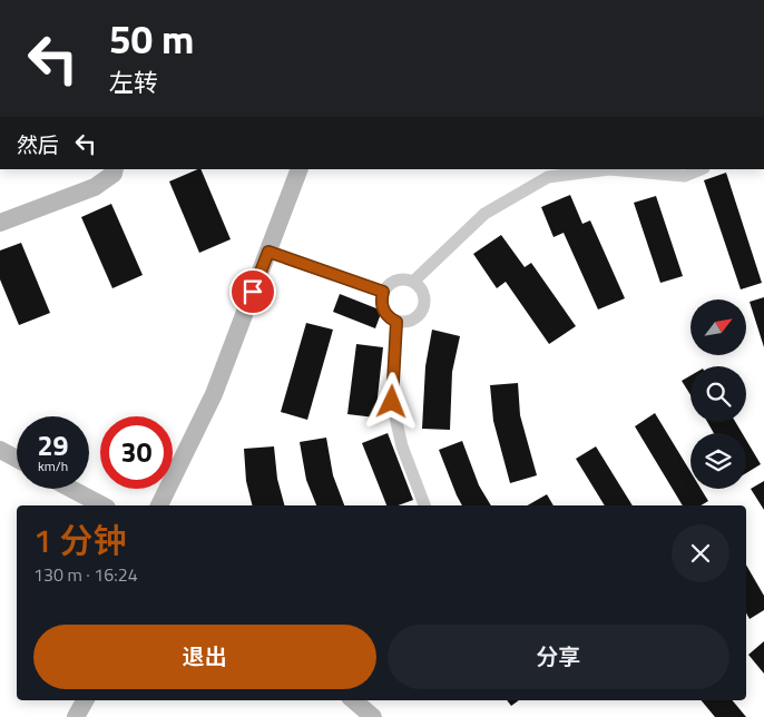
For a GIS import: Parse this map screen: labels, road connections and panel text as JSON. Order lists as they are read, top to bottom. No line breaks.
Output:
{"north":"top right","page":{"turn":["50 m","左转"],"then":"然后","speed":"29 km/h","limit":"30","heading":["1 分钟","130 m · 16:24"],"buttons":["退出","分享"]}}
